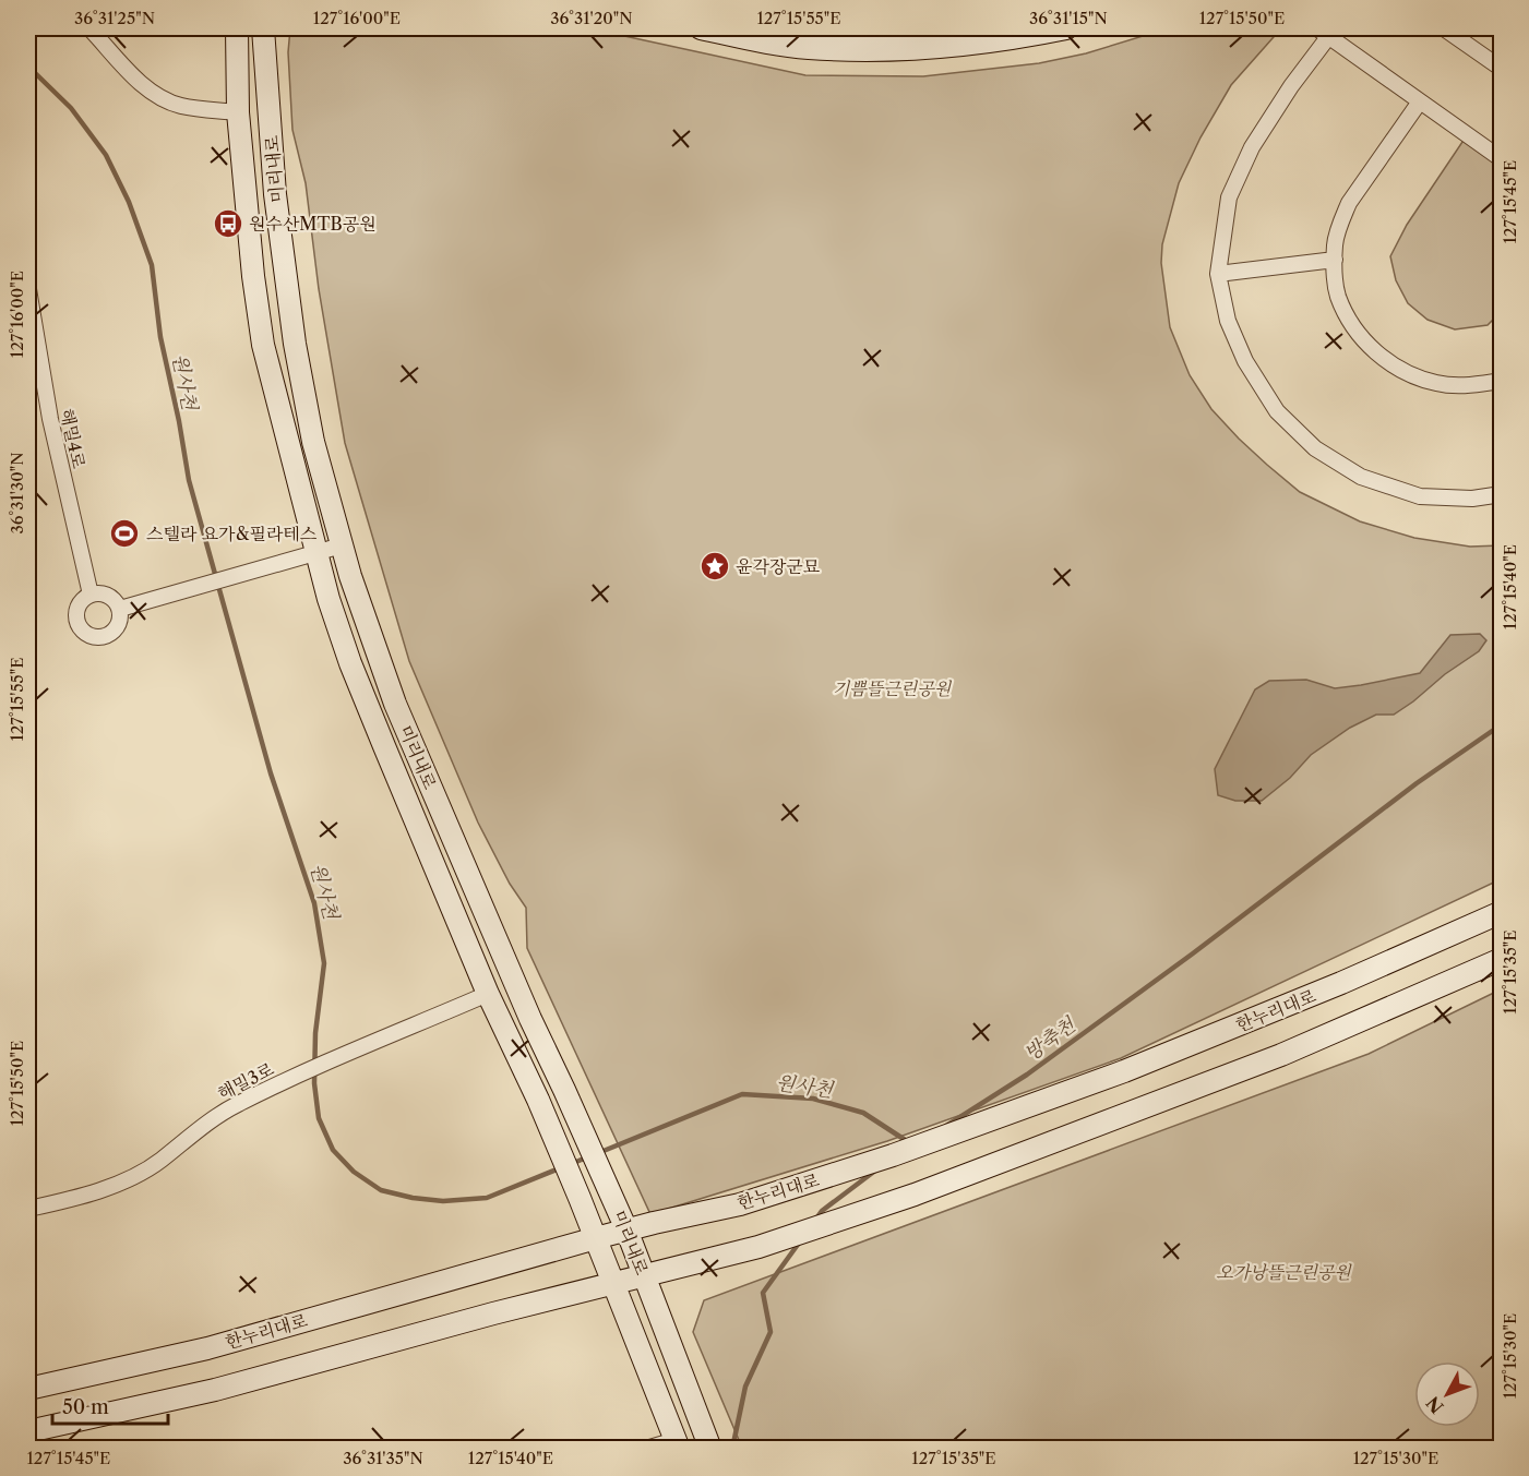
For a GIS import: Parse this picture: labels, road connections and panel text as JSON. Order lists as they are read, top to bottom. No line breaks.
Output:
{"streets":{"street":["미리내로","해밀4로","한누리대로","해밀3로"]},"crossings":[["미리내로","한누리대로"],["미리내로","해밀3로"]],"water":["원사천","방축천"],"parks":["기쁨뜰근린공원","오가낭뜰근린공원"],"places":{"bus stop":["원수산MTB공원"],"sports":["스텔라 요가&필라테스"],"place":["윤각장군묘"]},"scale_bar":"50 m","north":"bottom left","coordinates":["36°31'25\"N","127°16'00\"E","36°31'20\"N","127°15'55\"E","36°31'15\"N","127°15'50\"E","127°15'45\"E","36°31'30\"N","127°15'40\"E","127°15'35\"E","127°15'30\"E","36°31'35\"N"]}
